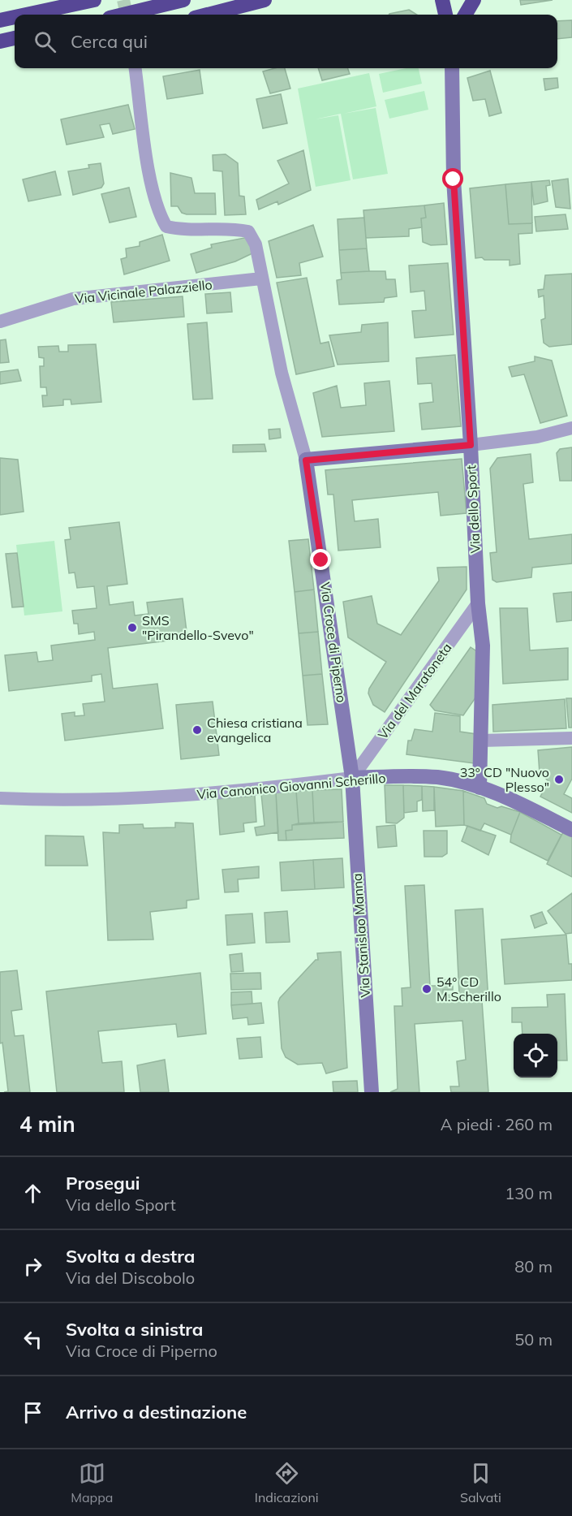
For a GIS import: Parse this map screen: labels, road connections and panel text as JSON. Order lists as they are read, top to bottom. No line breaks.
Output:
{"streets":{"street":["Via Vicinale Palazziello","Via dello Sport","Via Croce di Piperno","Via del Maratoneta","Via Canonico Giovanni Scherillo","Via Stanislao Manna"]},"crossings":[["Via Vicinale Palazziello","Via Croce di Piperno"],["Via dello Sport","Via del Maratoneta"],["Via dello Sport","Via Canonico Giovanni Scherillo"],["Via Croce di Piperno","Via del Maratoneta"],["Via Croce di Piperno","Via Canonico Giovanni Scherillo"],["Via Croce di Piperno","Via Stanislao Manna"],["Via del Maratoneta","Via Canonico Giovanni Scherillo"],["Via del Maratoneta","Via Stanislao Manna"],["Via Canonico Giovanni Scherillo","Via Stanislao Manna"]],"places":["SMS \"Pirandello-Svevo\"","Chiesa cristiana evangelica","33° CD \"Nuovo Plesso\"","54° CD M.Scherillo"],"page":{"search":"Cerca qui","heading":["4 min","A piedi · 260 m"],"list":[["Prosegui","Via dello Sport","130 m"],["Svolta a destra","Via del Discobolo","80 m"],["Svolta a sinistra","Via Croce di Piperno","50 m"],"Arrivo a destinazione"],"nav":["Mappa","Indicazioni","Salvati"]}}
